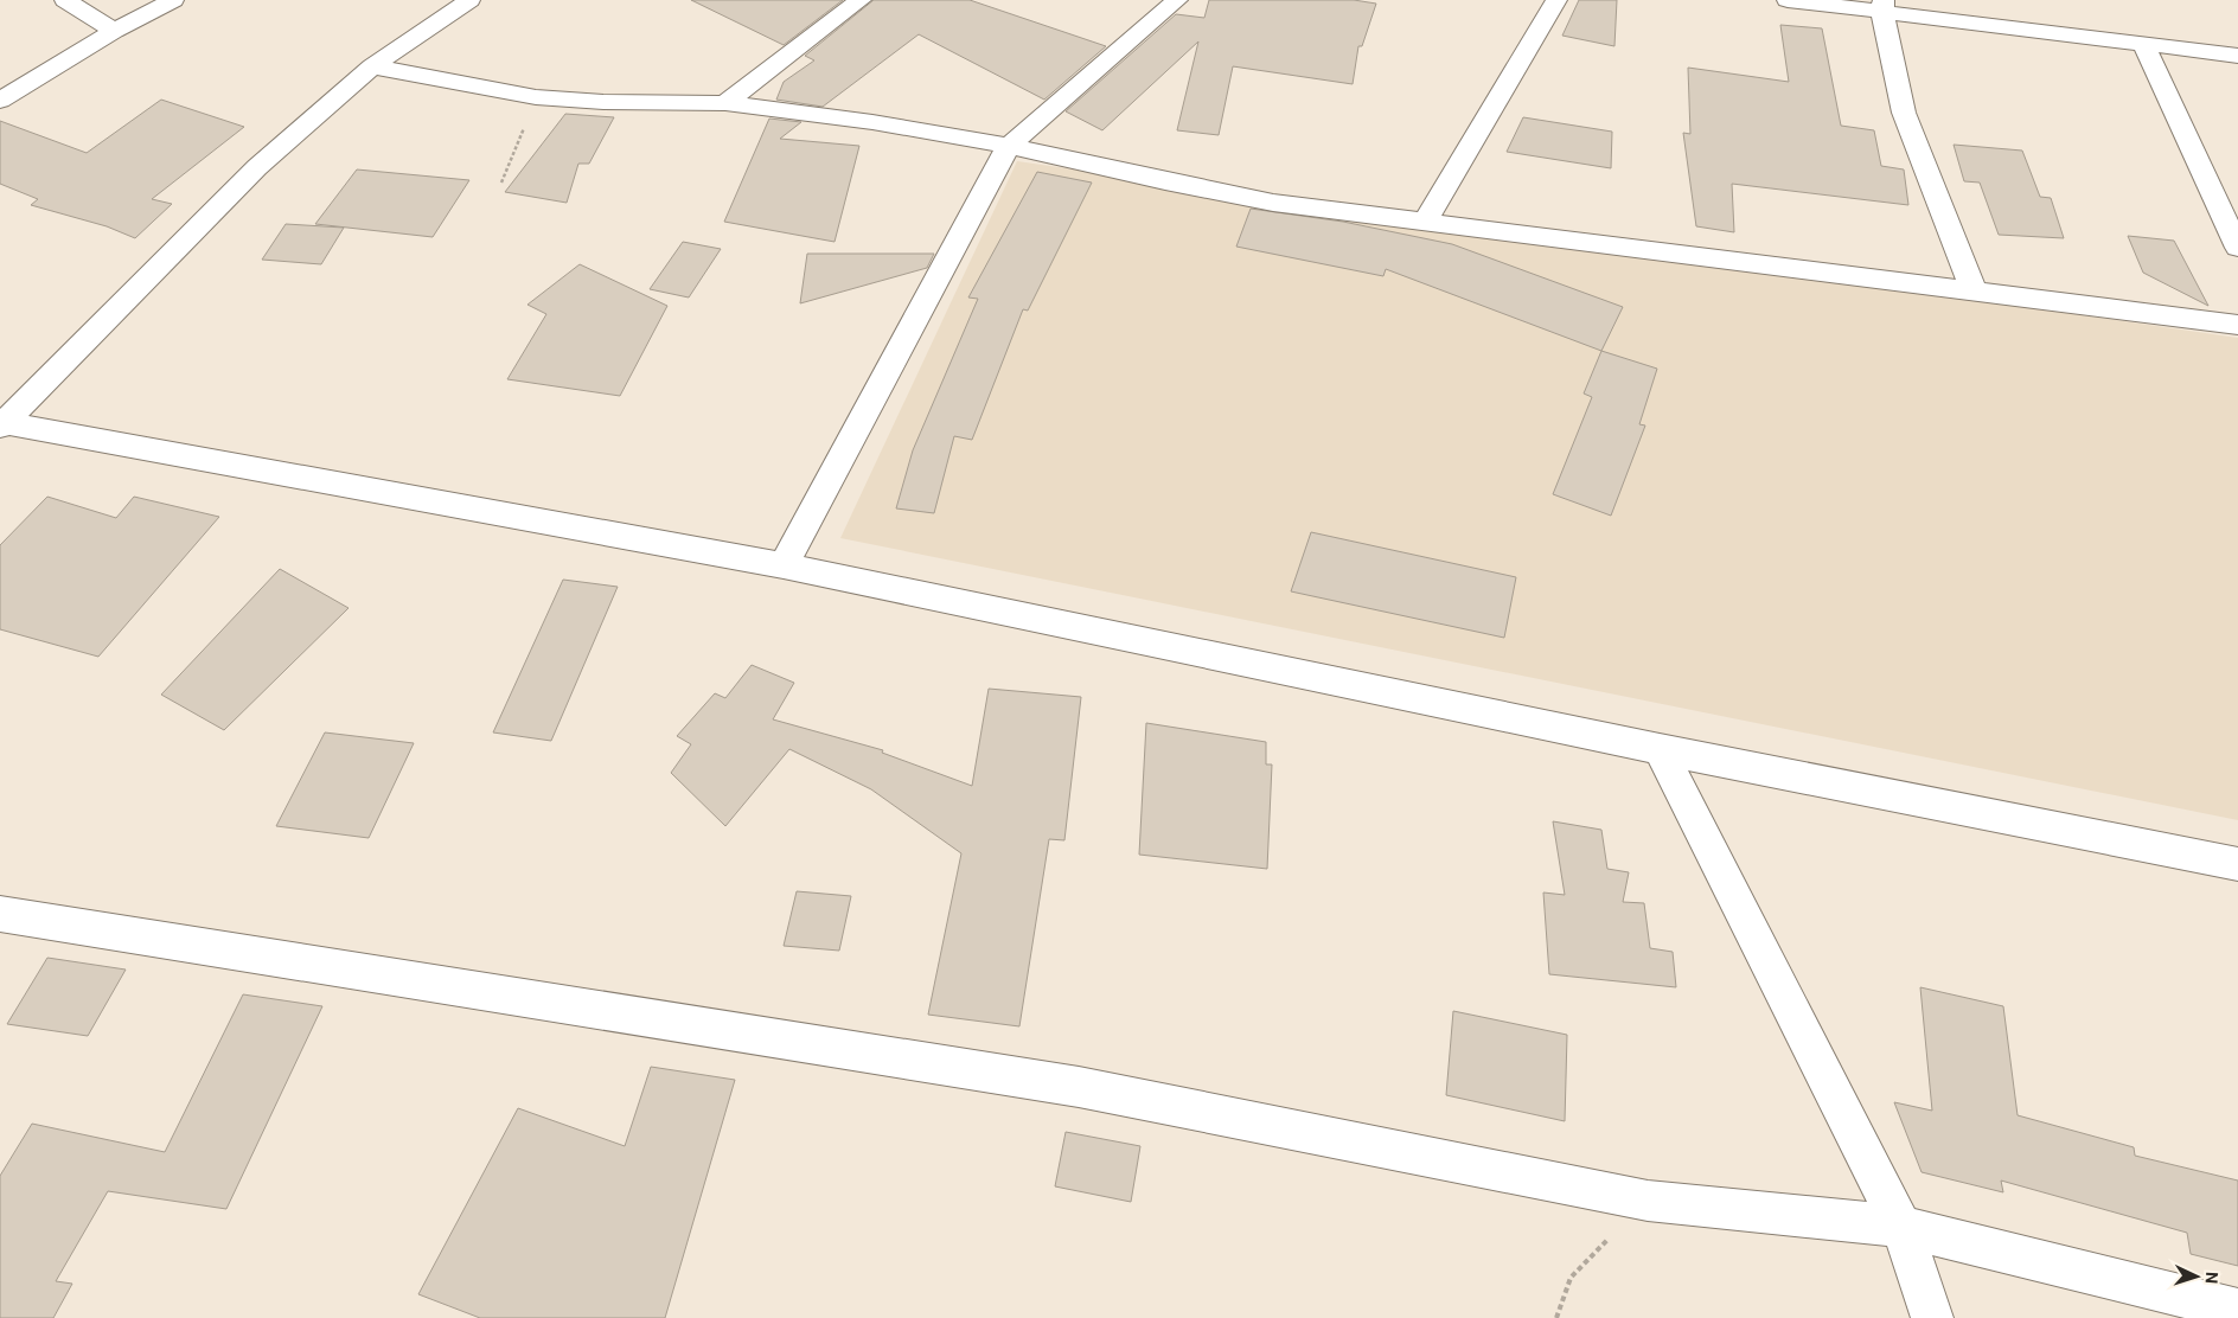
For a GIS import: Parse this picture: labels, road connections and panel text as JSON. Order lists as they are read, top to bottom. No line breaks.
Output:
{"north":"right"}
